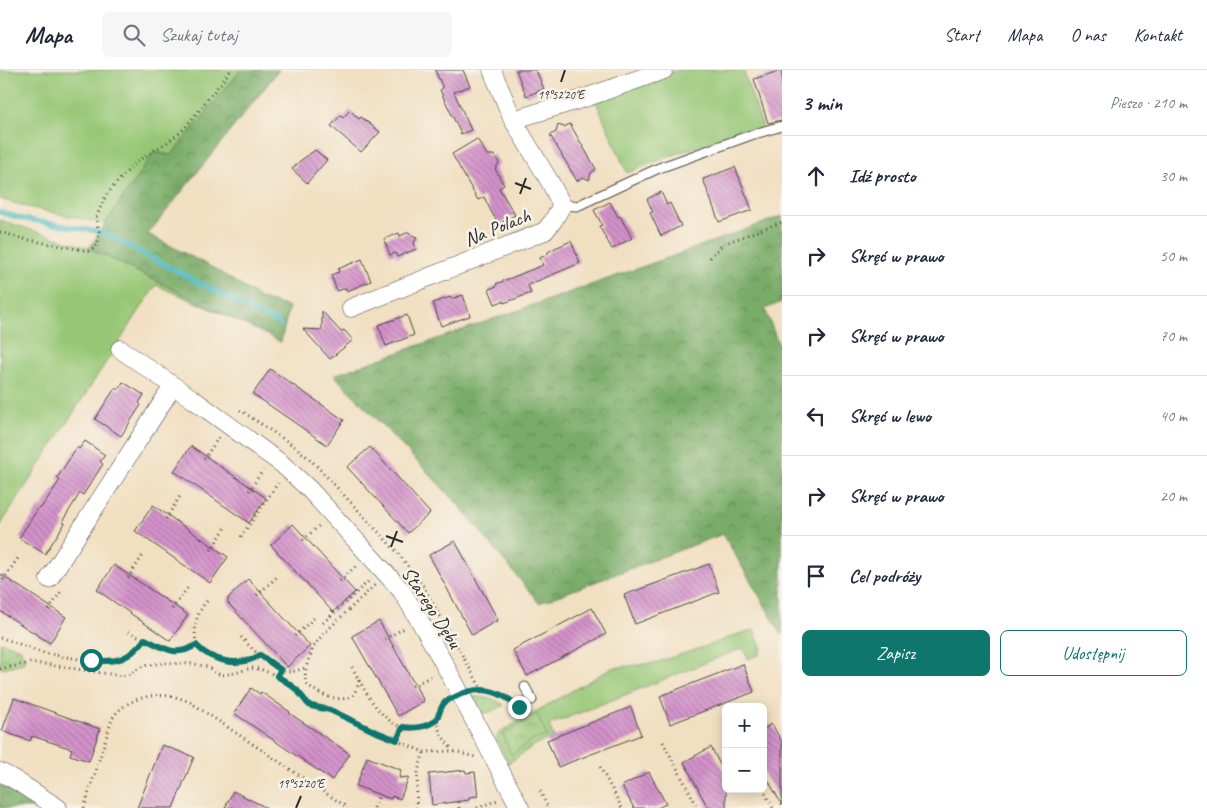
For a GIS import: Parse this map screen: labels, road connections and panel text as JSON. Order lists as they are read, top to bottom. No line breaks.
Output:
{"streets":{"street":["Na Polach","Starego Dębu"]},"page":{"header":"Mapa","search":"Szukaj tutaj","nav":["Start","Mapa","O nas","Kontakt"],"heading":["3 min","Pieszo · 210 m"],"list":[["Idź prosto","30 m"],["Skręć w prawo","50 m"],["Skręć w prawo","70 m"],["Skręć w lewo","40 m"],["Skręć w prawo","20 m"],"Cel podróży"],"buttons":["Zapisz","Udostępnij"],"map_buttons":["+","−"]},"coordinates":["19°52'20\"E"]}
